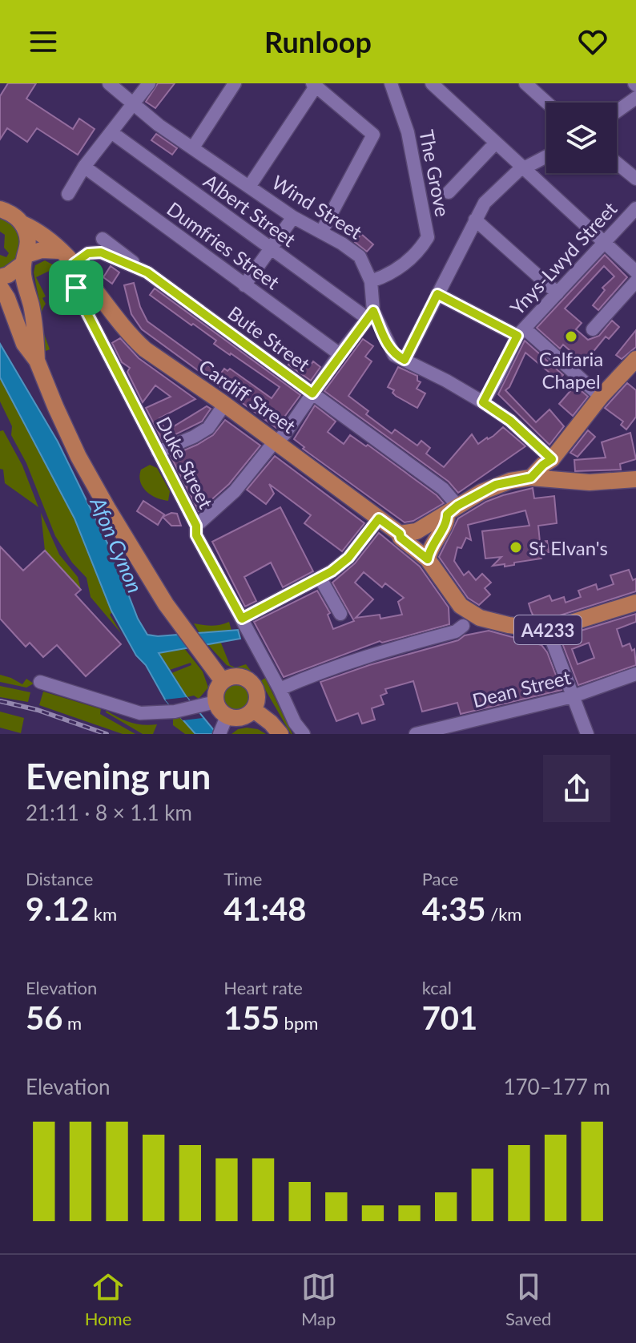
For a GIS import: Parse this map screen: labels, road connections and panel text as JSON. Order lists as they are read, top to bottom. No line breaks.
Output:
{"streets":{"main road":["Cardiff Street","A4233"],"street":["The Grove","Wind Street","Albert Street","Dumfries Street","Ynys-Lwyd Street","Bute Street","Duke Street","Dean Street"]},"crossings":[["The Grove","Wind Street"],["Wind Street","Albert Street"],["Wind Street","Ynys-Lwyd Street"],["Bute Street","Cardiff Street"],["Bute Street","Duke Street"],["Cardiff Street","Duke Street"],["Cardiff Street","A4233"]],"water":["Afon Cynon"],"places":["Calfaria Chapel","St Elvan's"],"page":{"header":"Runloop","heading":["Evening run","21:11 · 8 × 1.1 km"],"stats":[["Distance","9.12 km"],["Time","41:48"],["Pace","4:35 /km"],["Elevation","56 m"],["Heart rate","155 bpm"],["kcal","701"]],"chart":["Elevation","170–177 m"],"tabs":["Home","Map","Saved"]}}
